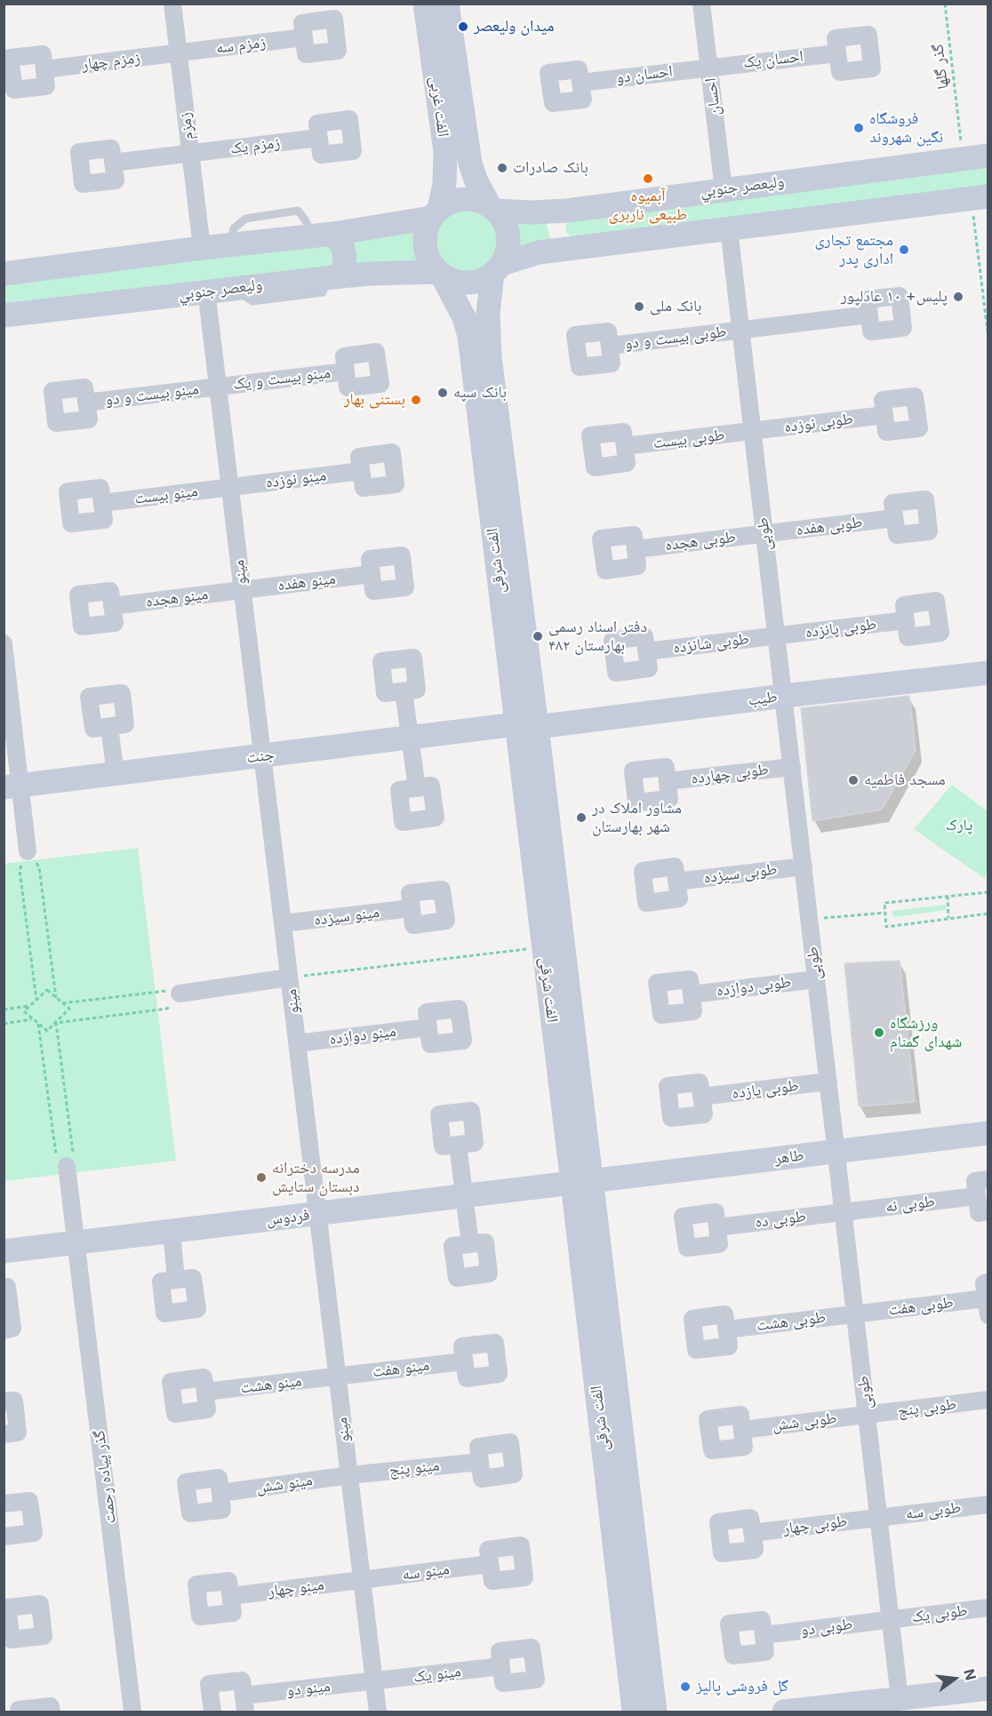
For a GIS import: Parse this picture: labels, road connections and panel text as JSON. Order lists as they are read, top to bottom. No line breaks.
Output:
{"streets":{"main road":["الفت غربی","وليعصر جنوبي","الفت شرقی","طیب","جنت","طاهر","فردوس"],"street":["زمزم سه","احسان یک","زمزم چهار","احسان دو","احسان","زمزم","زمزم یک","طوبی بیست و دو","مینو بیست و یک","مینو بیست و دو","طوبی نوزده","طوبی بیست","مینو نوزده","مینو بیست","طوبی هفده","طوبی","طوبی هجده","مینو","مینو هفده","مینو هجده","طوبی پانزده","طوبی شانزده","طوبی چهارده","طوبی سیزده","مینو سیزده","طوبی دوازده","مینو دوازده","طوبی یازده","طوبی نه","طوبی ده","طوبی هفت","طوبی هشت","مینو هفت","مینو هشت","طوبی پنج","طوبی شش","مینو پنج","گذر پیاده رحمت","مینو شش","طوبی سه","طوبی چهار","مینو سه","مینو چهار","طوبی یک","طوبی دو","مینو یک","مینو دو"],"path":["گذر گلها"]},"crossings":[["زمزم سه","زمزم چهار"],["زمزم سه","زمزم"],["احسان یک","احسان دو"],["احسان یک","احسان"],["زمزم چهار","زمزم"],["گذر گلها","وليعصر جنوبي"],["احسان دو","احسان"],["احسان","وليعصر جنوبي"],["الفت غربی","وليعصر جنوبي"],["الفت غربی","الفت شرقی"],["زمزم","زمزم یک"],["وليعصر جنوبي","الفت شرقی"],["وليعصر جنوبي","مینو"],["طوبی بیست و دو","طوبی"],["مینو بیست و یک","مینو بیست و دو"],["مینو بیست و یک","مینو"],["مینو بیست و دو","مینو"],["طوبی نوزده","طوبی بیست"],["طوبی نوزده","طوبی"],["طوبی بیست","طوبی"],["مینو نوزده","مینو بیست"],["مینو نوزده","مینو"],["مینو بیست","مینو"],["طوبی هفده","طوبی"],["طوبی هفده","طوبی هجده"],["طوبی","طوبی هجده"],["طوبی","طوبی پانزده"],["طوبی","طوبی شانزده"],["طوبی","طیب"],["طوبی","طوبی چهارده"],["طوبی","طوبی سیزده"],["طوبی","طوبی دوازده"],["طوبی","طوبی یازده"],["طوبی","طاهر"],["طوبی","طوبی نه"],["طوبی","طوبی ده"],["طوبی","طوبی هفت"],["طوبی","طوبی هشت"],["طوبی","طوبی پنج"],["طوبی","طوبی شش"],["طوبی","طوبی سه"],["طوبی","طوبی چهار"],["طوبی","طوبی یک"],["طوبی","طوبی دو"],["الفت شرقی","طیب"],["الفت شرقی","جنت"],["الفت شرقی","طاهر"],["الفت شرقی","فردوس"],["مینو","مینو هفده"],["مینو","مینو هجده"],["مینو","جنت"],["مینو","مینو سیزده"],["مینو","مینو دوازده"],["مینو","فردوس"],["مینو","مینو هفت"],["مینو","مینو هشت"],["مینو","مینو پنج"],["مینو","مینو شش"],["مینو","مینو سه"],["مینو","مینو چهار"],["مینو","مینو یک"],["مینو","مینو دو"],["مینو هفده","مینو هجده"],["طوبی پانزده","طوبی شانزده"],["طیب","جنت"],["طاهر","فردوس"],["طوبی نه","طوبی ده"],["فردوس","گذر پیاده رحمت"],["طوبی هفت","طوبی هشت"],["مینو هفت","مینو هشت"],["طوبی پنج","طوبی شش"],["مینو پنج","مینو شش"],["طوبی سه","طوبی چهار"],["مینو سه","مینو چهار"],["طوبی یک","طوبی دو"],["مینو یک","مینو دو"]],"parks":["پارک"],"places":["میدان ولیعصر","فروشگاه نگین شهروند","بانک صادرات","آبمیوه طبیعی ناربری","مجتمع تجاری اداری پدر","پلیس+ ۱۰ عادلپور","بانک ملی","بانک سپه","بستنی بهار","دفتر اسناد رسمی ۴۸۲ بهارستان","مسجد فاطمیه","مشاور املاک در شهر بهارستان","ورزشگاه شهدای گمنام","مدرسه دخترانه دبستان ستایش","گل فروشی پالیز"],"north":"right"}
